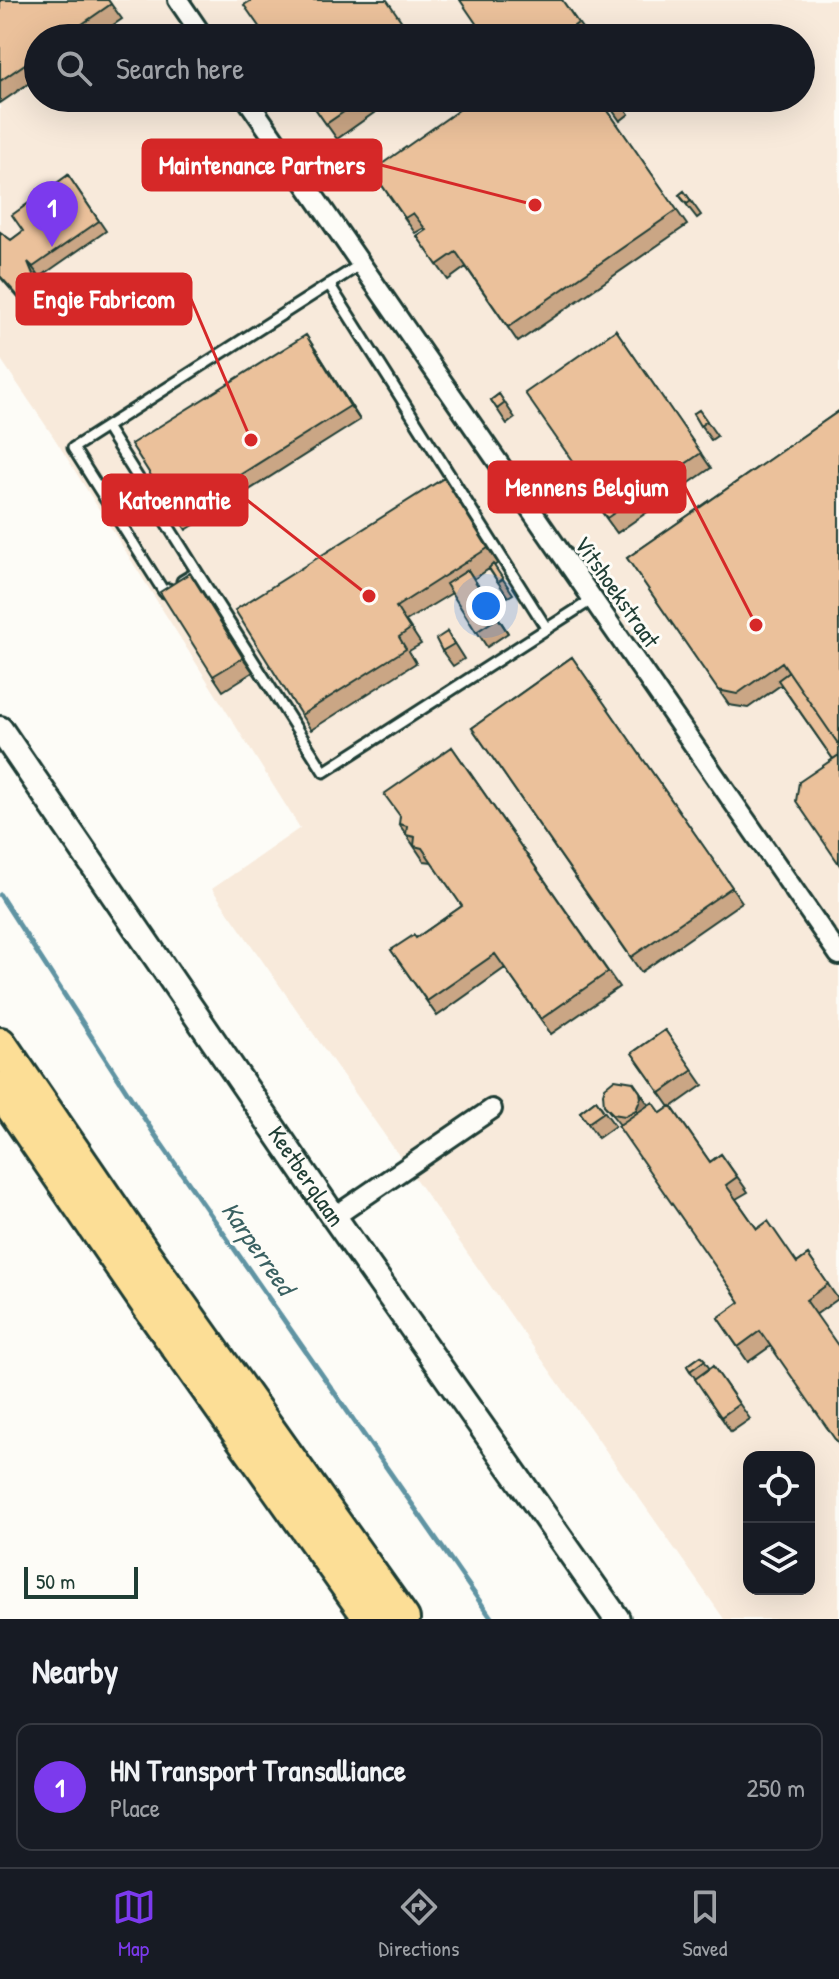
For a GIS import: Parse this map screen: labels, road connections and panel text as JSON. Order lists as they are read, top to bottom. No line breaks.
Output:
{"streets":{"main road":["Keetberglaan"],"street":["Vitshoekstraat"]},"water":["Karperreed"],"places":["Maintenance Partners","Engie Fabricom","Katoennatie","Mennens Belgium"],"scale_bar":"50 m","page":{"search":"Search here","pins":"1","scale":"50 m","heading":"Nearby","list":[{"mark":"1","name":"HN Transport Transalliance","note":"Place","value":"250 m"}],"nav":["Map","Directions","Saved"]}}
